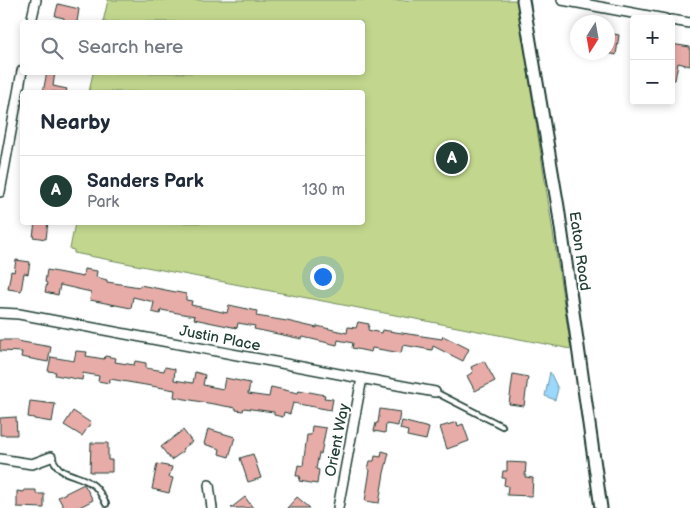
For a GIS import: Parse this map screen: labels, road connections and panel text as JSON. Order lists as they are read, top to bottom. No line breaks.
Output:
{"streets":{"street":["Eaton Road","Justin Place","Orient Way"]},"crossings":[["Justin Place","Orient Way"]],"north":"bottom","page":{"map_buttons":["+","−"],"search":"Search here","heading":"Nearby","pins":"A","list":[{"mark":"A","name":"Sanders Park","note":"Park","value":"130 m"}]}}
